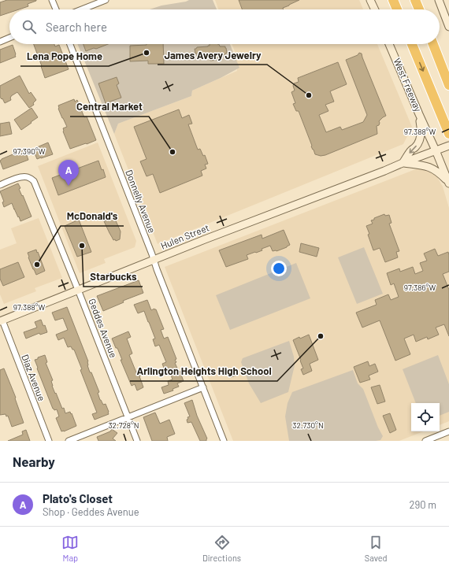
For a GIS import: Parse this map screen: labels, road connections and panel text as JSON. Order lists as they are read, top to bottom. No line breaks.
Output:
{"streets":{"highway":["West Freeway"],"main road":["Hulen Street"],"street":["Donnelly Avenue","Geddes Avenue","Diaz Avenue"]},"crossings":[["West Freeway","Hulen Street"],["Donnelly Avenue","Hulen Street"],["Hulen Street","Geddes Avenue"],["Hulen Street","Diaz Avenue"]],"places":["Lena Pope Home","James Avery Jewelry","Central Market","Starbucks","McDonald's","Arlington Heights High School"],"page":{"search":"Search here","pins":"A","heading":"Nearby","list":[{"mark":"A","name":"Plato's Closet","note":"Shop · Geddes Avenue","value":"290 m"}],"nav":["Map","Directions","Saved"]},"coordinates":["97.388°W","97.390°W","97.386°W","32.728°N","32.730°N"]}
